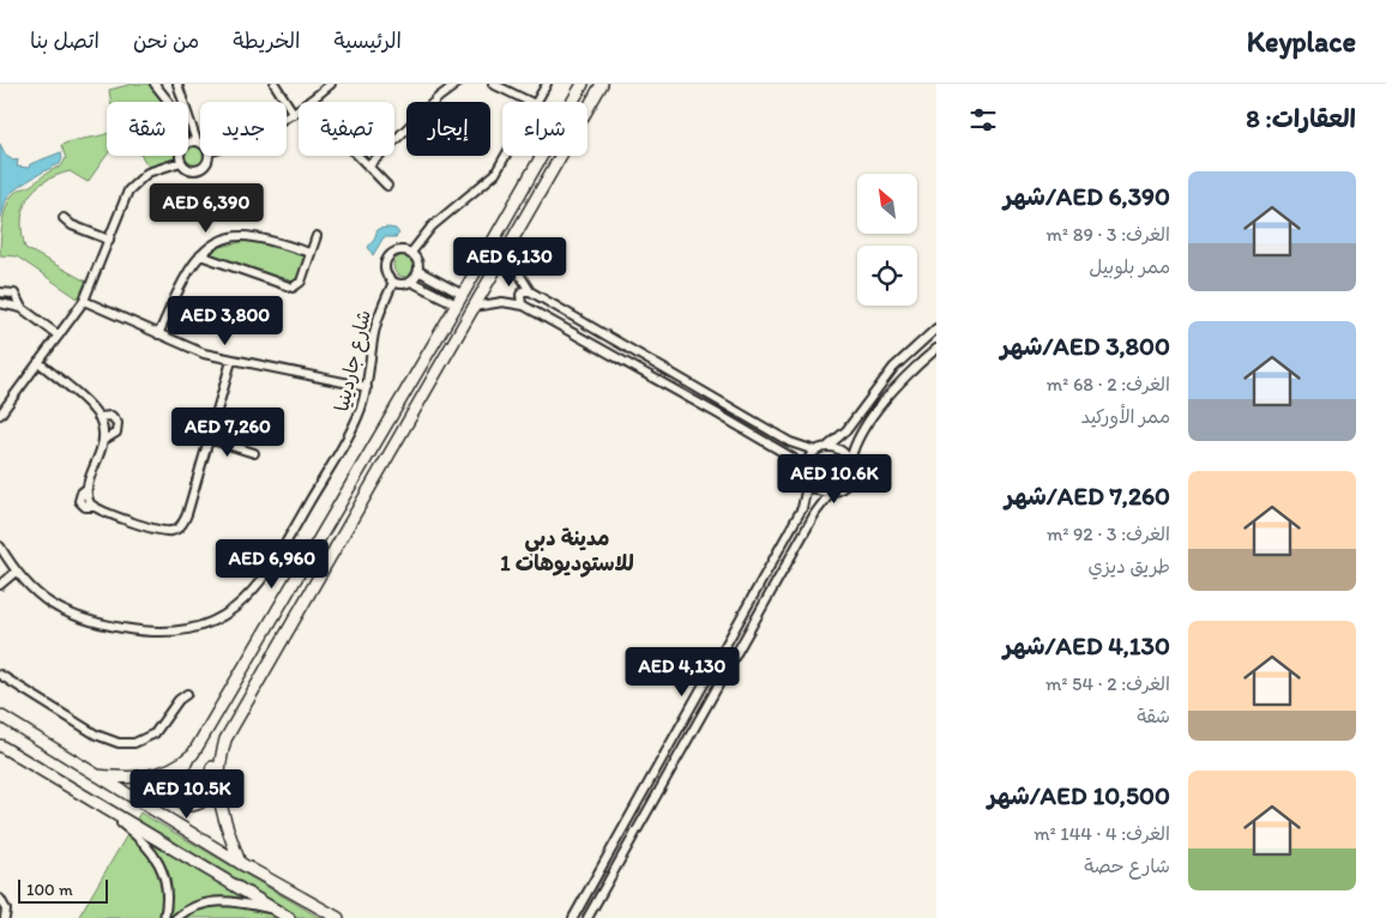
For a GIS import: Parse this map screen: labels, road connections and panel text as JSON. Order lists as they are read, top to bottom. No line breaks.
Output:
{"streets":{"street":["شارع جاردينيا"]},"districts":["مدينة دبي للاستوديوهات 1"],"scale_bar":"100 m","north":"top left","page":{"header":"Keyplace","nav":["الرئيسية","الخريطة","من نحن","اتصل بنا"],"heading":"العقارات: 8","chip":["شراء","إيجار","تصفية","جديد","شقة"],"list":[{"name":"AED 6,390/شهر","note":"الغرف: 3 · 89 m² · ممر بلوبيل"},{"name":"AED 3,800/شهر","note":"الغرف: 2 · 68 m² · ممر الأوركيد"},{"name":"AED 7,260/شهر","note":"الغرف: 3 · 92 m² · طريق ديزي"},{"name":"AED 4,130/شهر","note":"الغرف: 2 · 54 m² · شقة"},{"name":"AED 10,500/شهر","note":"الغرف: 4 · 144 m² · شارع حصة"}],"price":["AED 6,390","AED 6,130","AED 3,800","AED 7,260","AED 10.6K","AED 6,960","AED 4,130","AED 10.5K"],"scale":"100 m"}}
